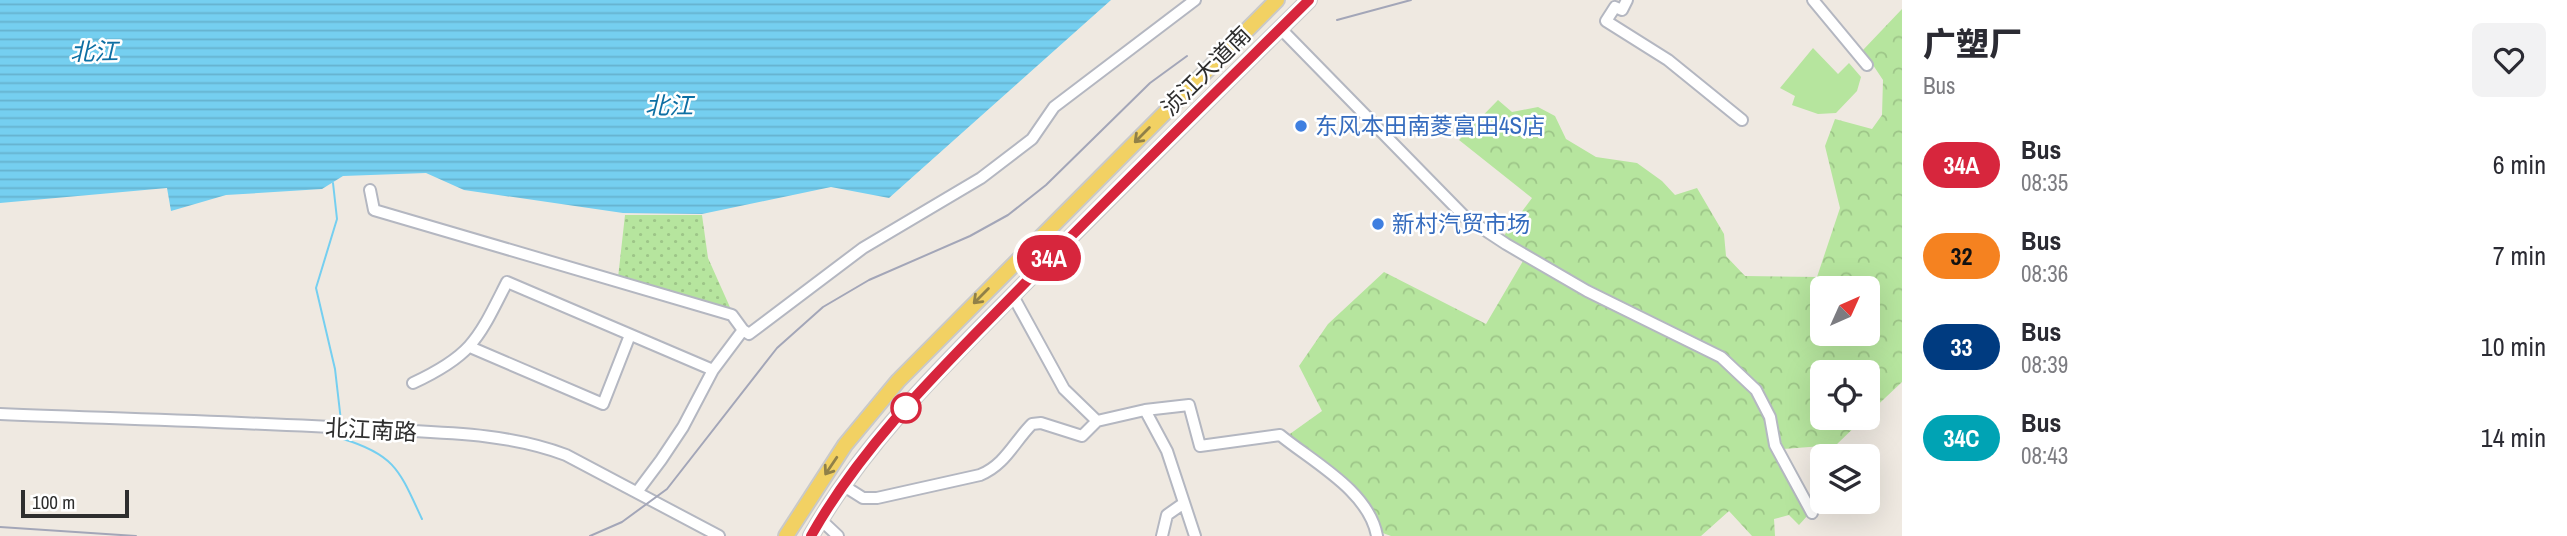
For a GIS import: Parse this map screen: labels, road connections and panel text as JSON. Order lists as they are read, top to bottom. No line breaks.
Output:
{"streets":{"main road":["浈江大道南"],"street":["北江南路"]},"water":["北江"],"places":["东风本田南菱富田4S店","新村汽贸市场"],"lines":["bus line 34A"],"scale_bar":"100 m","north":"top right","page":{"on_map":"34A","heading":["广塑厂","Bus"],"list":[{"mark":"34A","name":"Bus","note":"08:35","value":"6 min"},{"mark":"32","name":"Bus","note":"08:36","value":"7 min"},{"mark":"33","name":"Bus","note":"08:39","value":"10 min"},{"mark":"34C","name":"Bus","note":"08:43","value":"14 min"}],"scale":"100 m"}}
